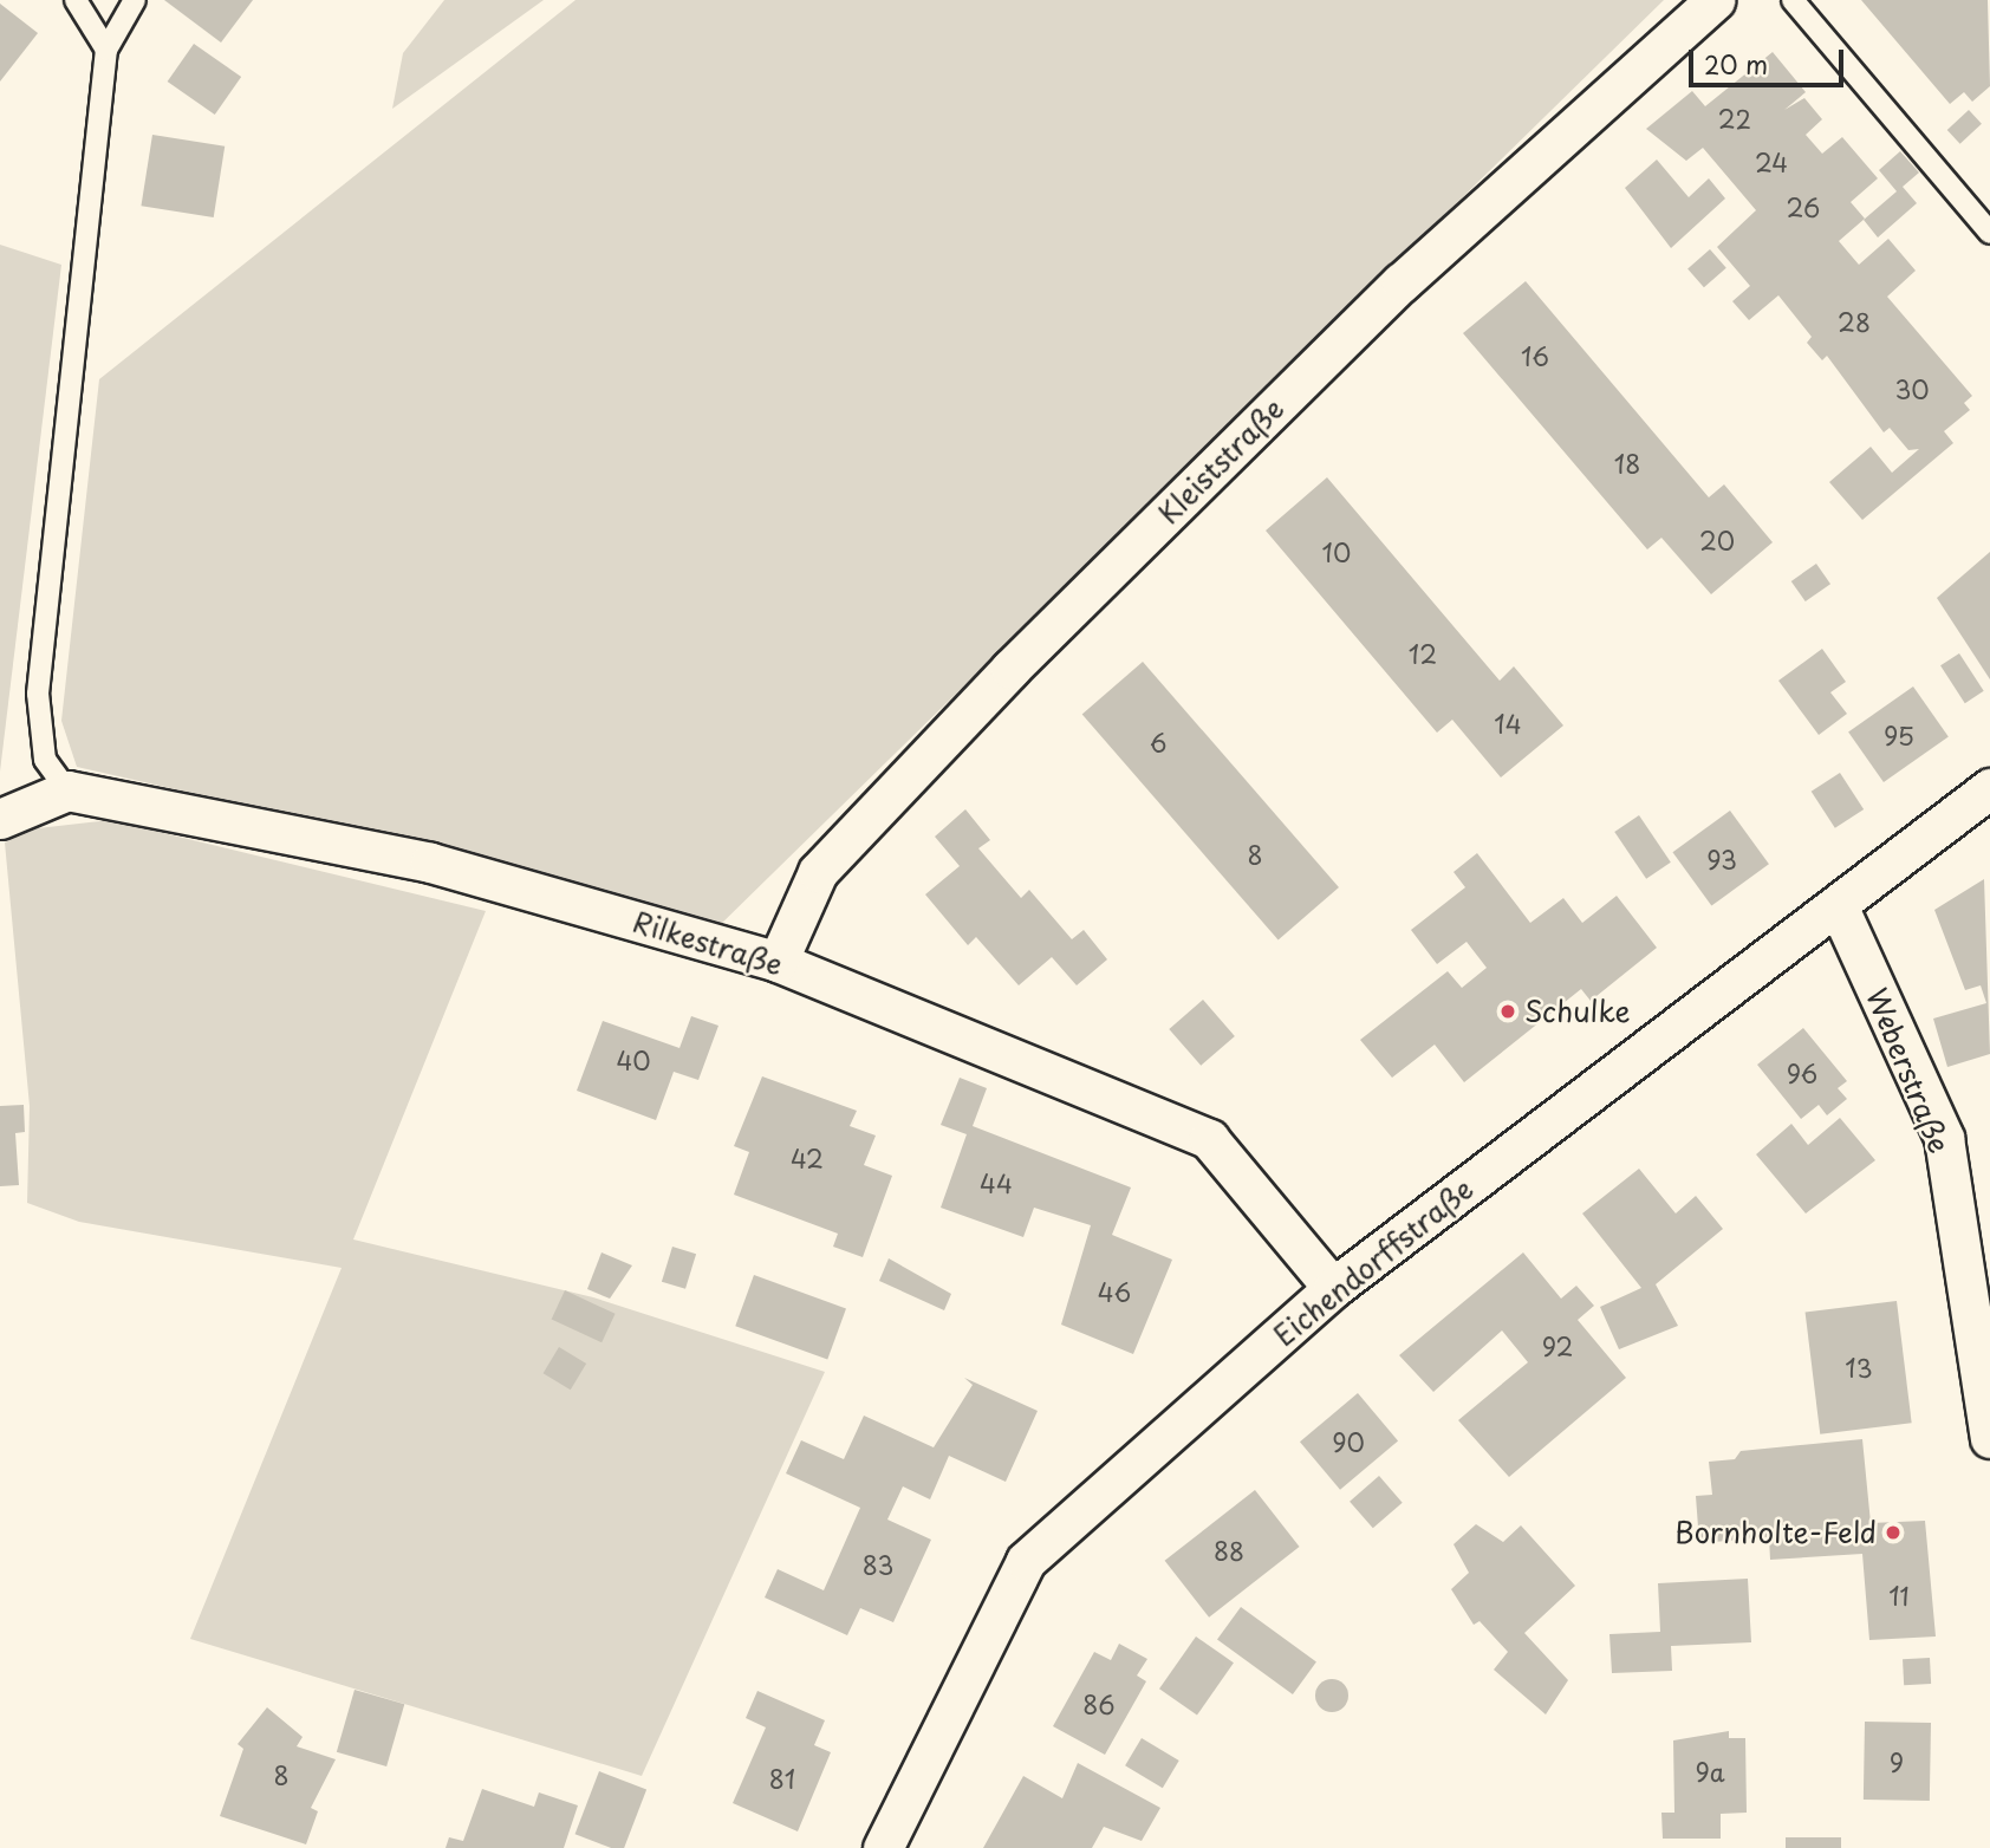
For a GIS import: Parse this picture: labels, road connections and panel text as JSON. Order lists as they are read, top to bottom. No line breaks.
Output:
{"streets":{"street":["Kleiststraße","Rilkestraße","Weberstraße","Eichendorffstraße"]},"crossings":[["Kleiststraße","Rilkestraße"],["Rilkestraße","Eichendorffstraße"],["Weberstraße","Eichendorffstraße"]],"places":["Schulke","Bornholte-Feld"],"house_numbers":["22","24","26","28","16","30","18","20","10","12","14","95","6","8","93","40","96","42","44","46","92","13","90","88","83","11","86","9","9a","8","81"],"scale_bar":"20 m"}
